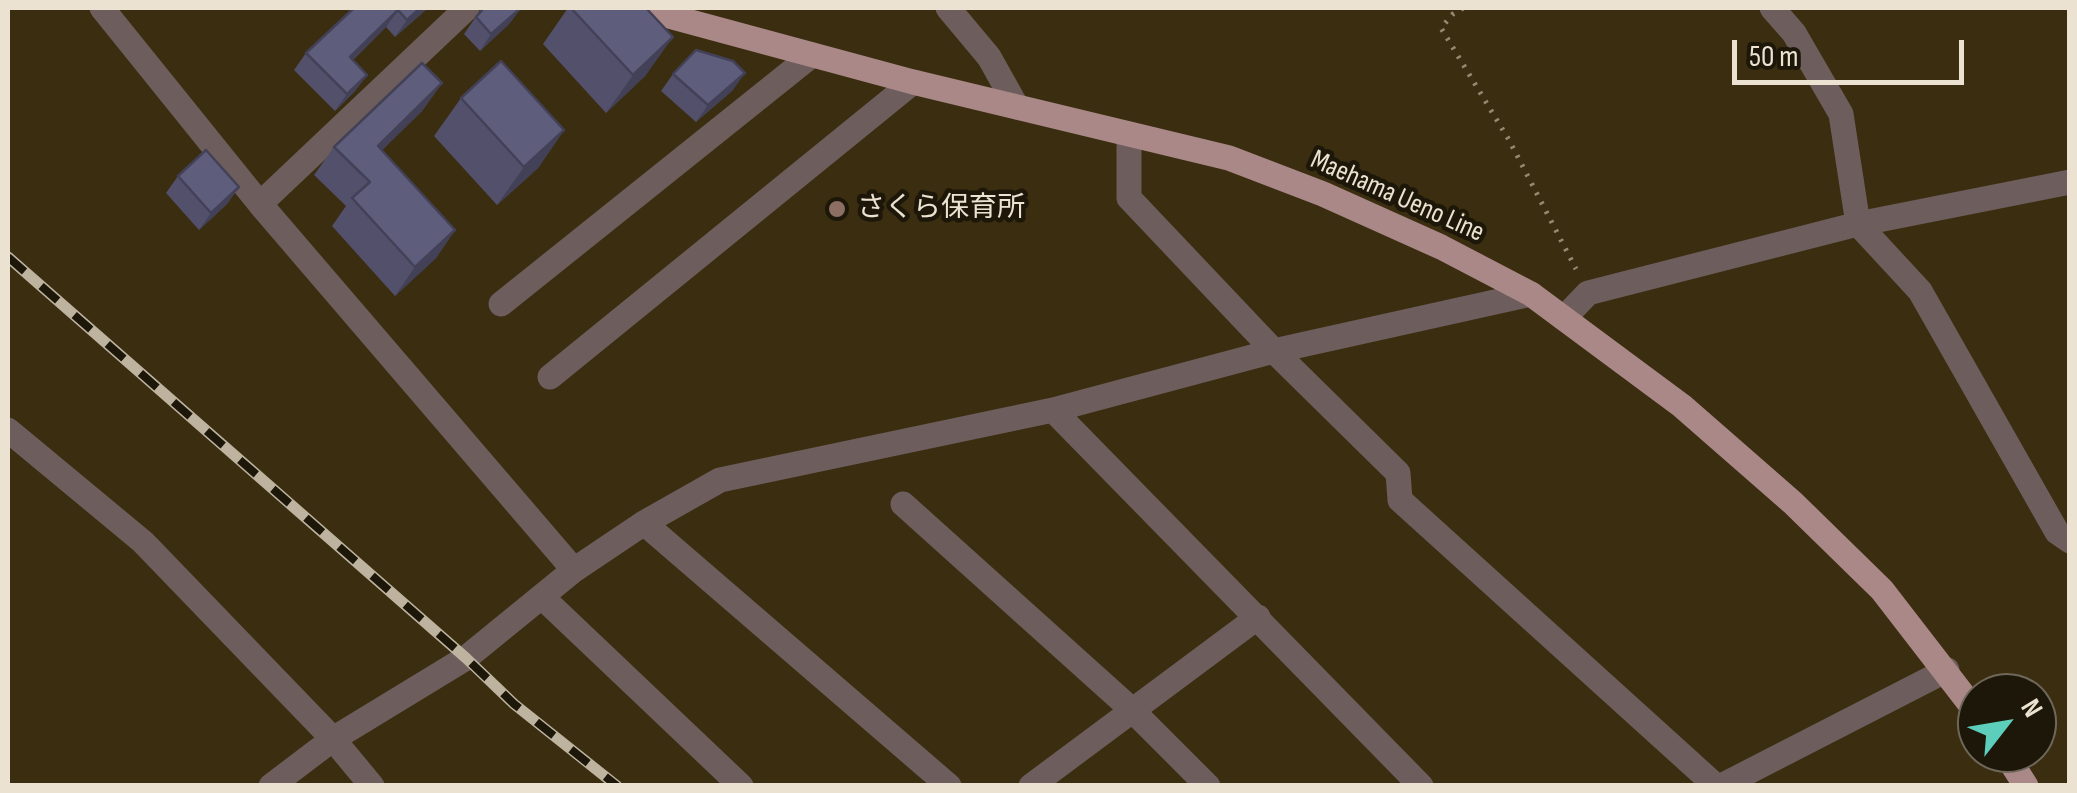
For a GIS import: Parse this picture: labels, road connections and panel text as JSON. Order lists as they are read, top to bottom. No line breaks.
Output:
{"streets":{"main road":["Maehama Ueno Line"]},"places":["さくら保育所"],"scale_bar":"50 m","north":"top right"}
